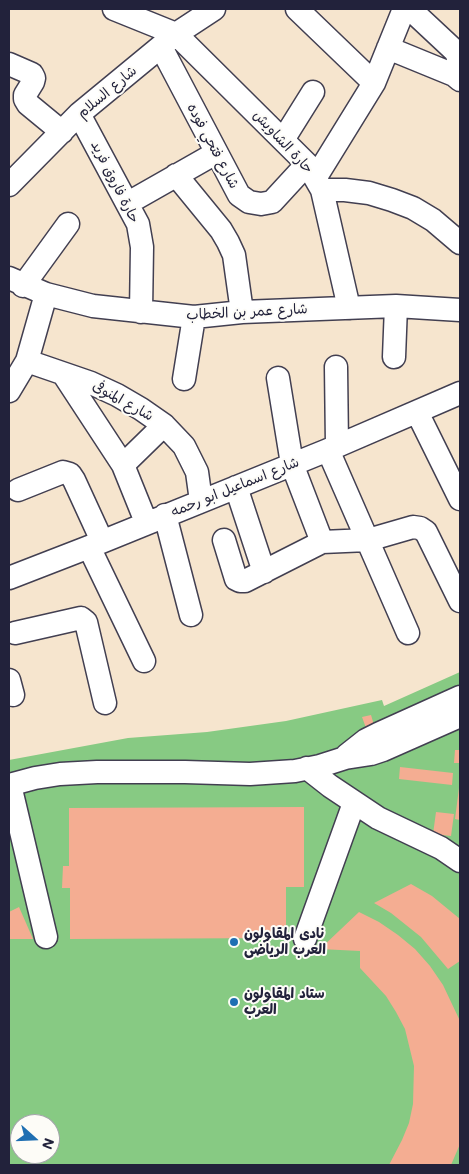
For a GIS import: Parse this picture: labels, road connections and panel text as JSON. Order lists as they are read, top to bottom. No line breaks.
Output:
{"streets":{"street":["شارع السلام","حارة الشاويش","شارع فتحي فوده","حارة فاروق فريد","شارع عمر بن الخطاب","شارع المنوفى","شارع اسماعيل ابو رحمه"]},"crossings":[["شارع السلام","حارة الشاويش"],["شارع السلام","شارع فتحي فوده"],["شارع السلام","حارة فاروق فريد"],["حارة الشاويش","شارع فتحي فوده"],["حارة فاروق فريد","شارع عمر بن الخطاب"],["شارع المنوفى","شارع اسماعيل ابو رحمه"]],"places":["نادى المقاولون العرب الرياضى","ستاد المقاولون العرب"],"north":"right"}
